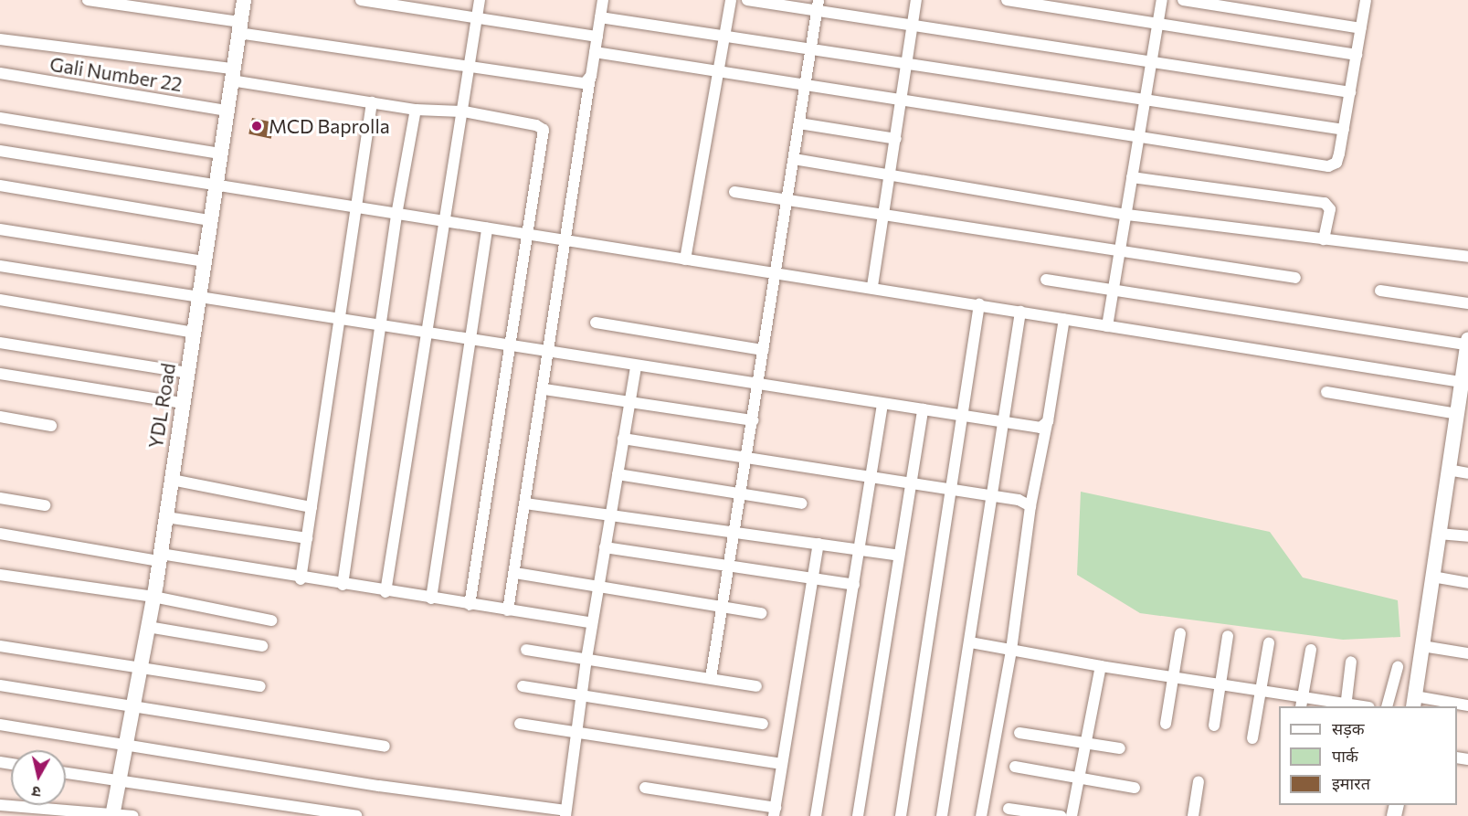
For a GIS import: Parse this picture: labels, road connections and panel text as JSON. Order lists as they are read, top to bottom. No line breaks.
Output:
{"streets":{"street":["Gali Number 22","YDL Road"]},"crossings":[["Gali Number 22","YDL Road"]],"places":["MCD Baprolla"],"legend":["सड़क","पार्क","इमारत"],"north":"bottom"}
